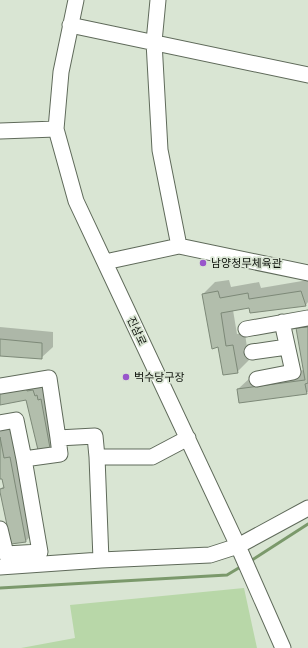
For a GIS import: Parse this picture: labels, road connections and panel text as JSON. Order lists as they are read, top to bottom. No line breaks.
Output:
{"streets":{"street":["진삼로"]},"places":["남양청무체육관","벅수당구장"]}
